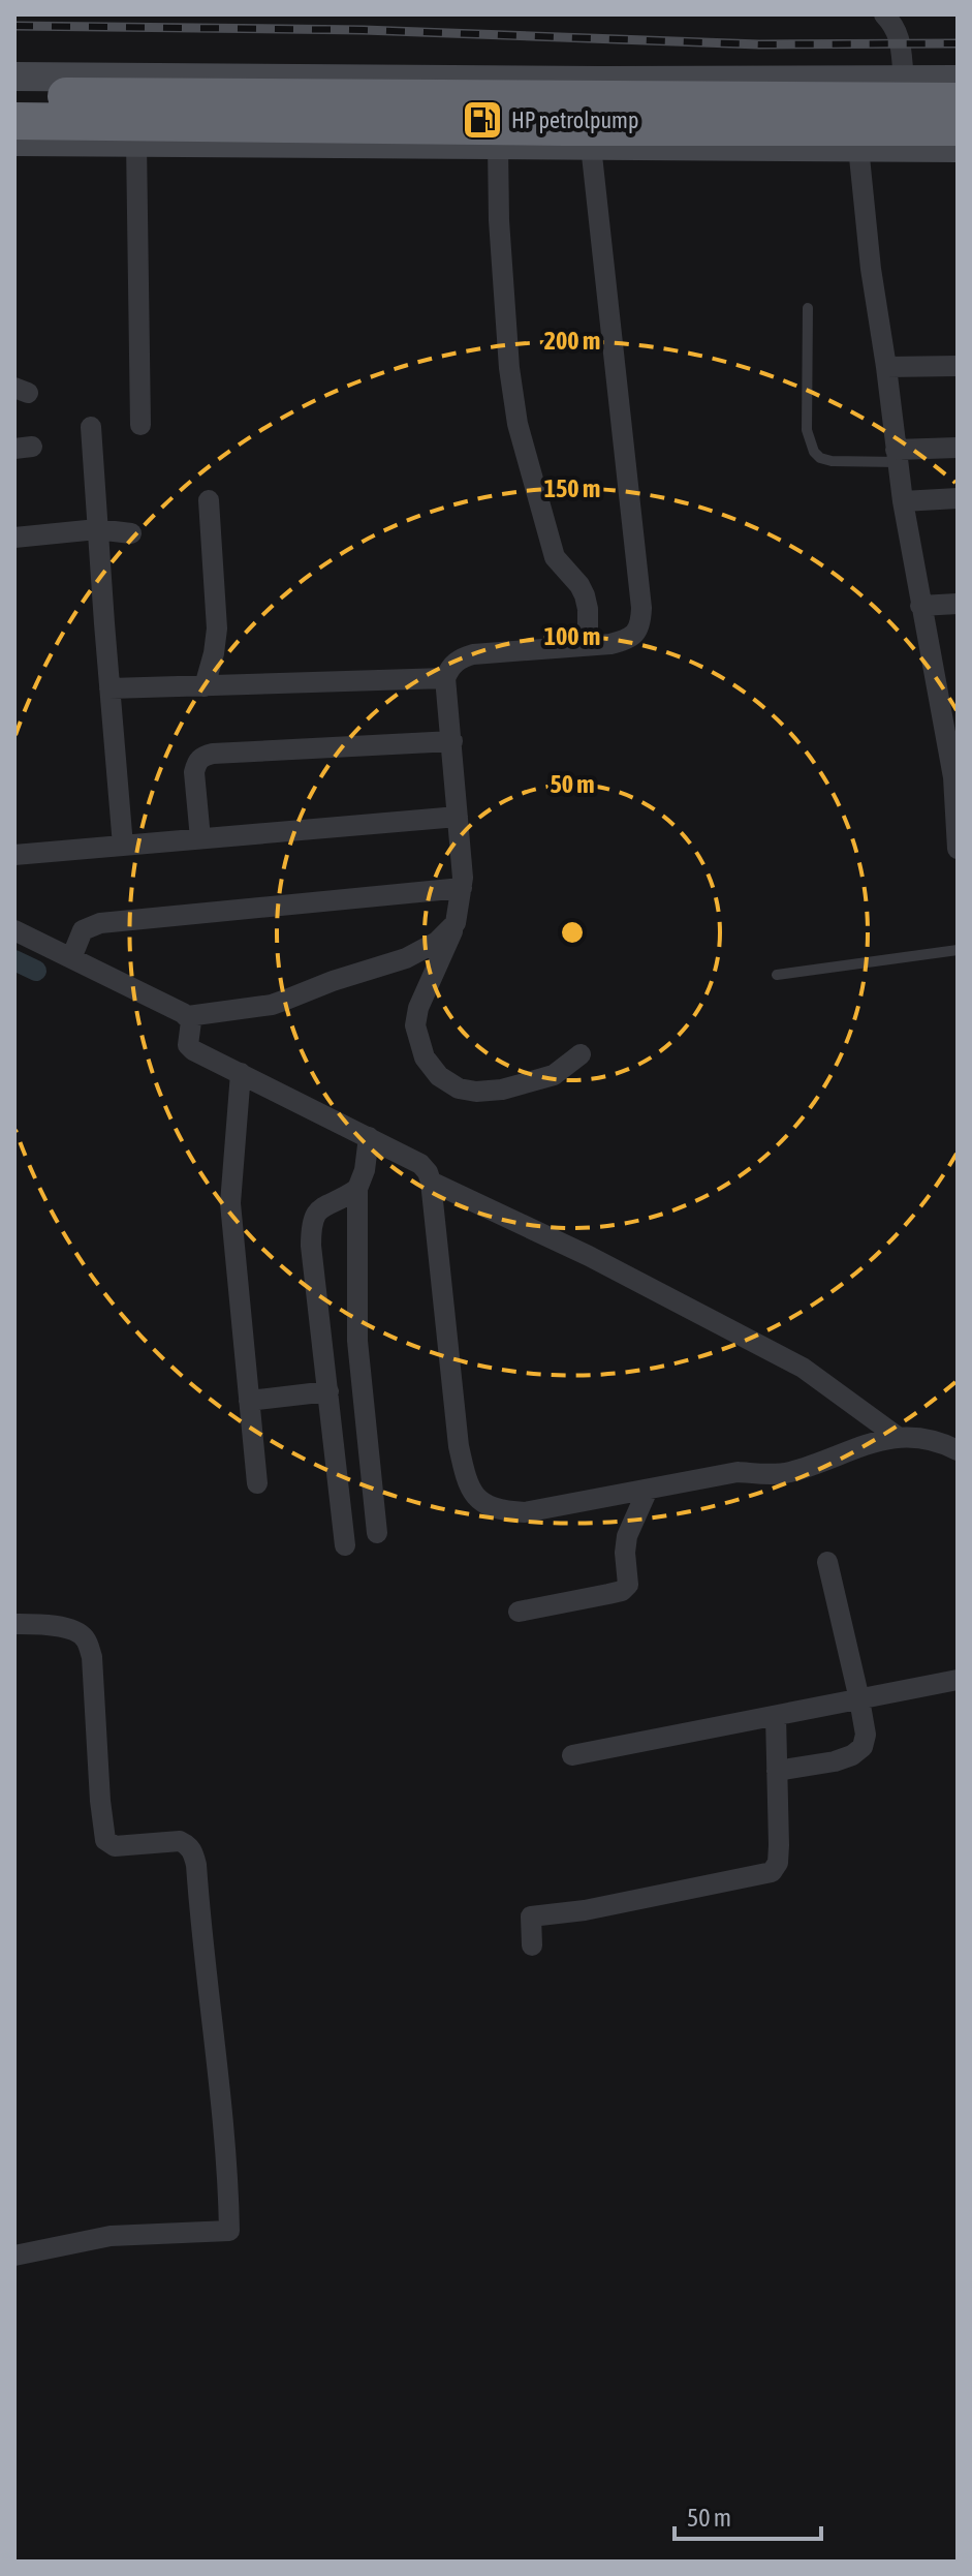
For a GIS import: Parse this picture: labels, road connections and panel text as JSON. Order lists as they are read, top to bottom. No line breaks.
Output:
{"places":{"fuel station":["HP petrolpump"]},"scale_bar":"50 m","rings":["200 m","150 m","100 m","50 m"]}
